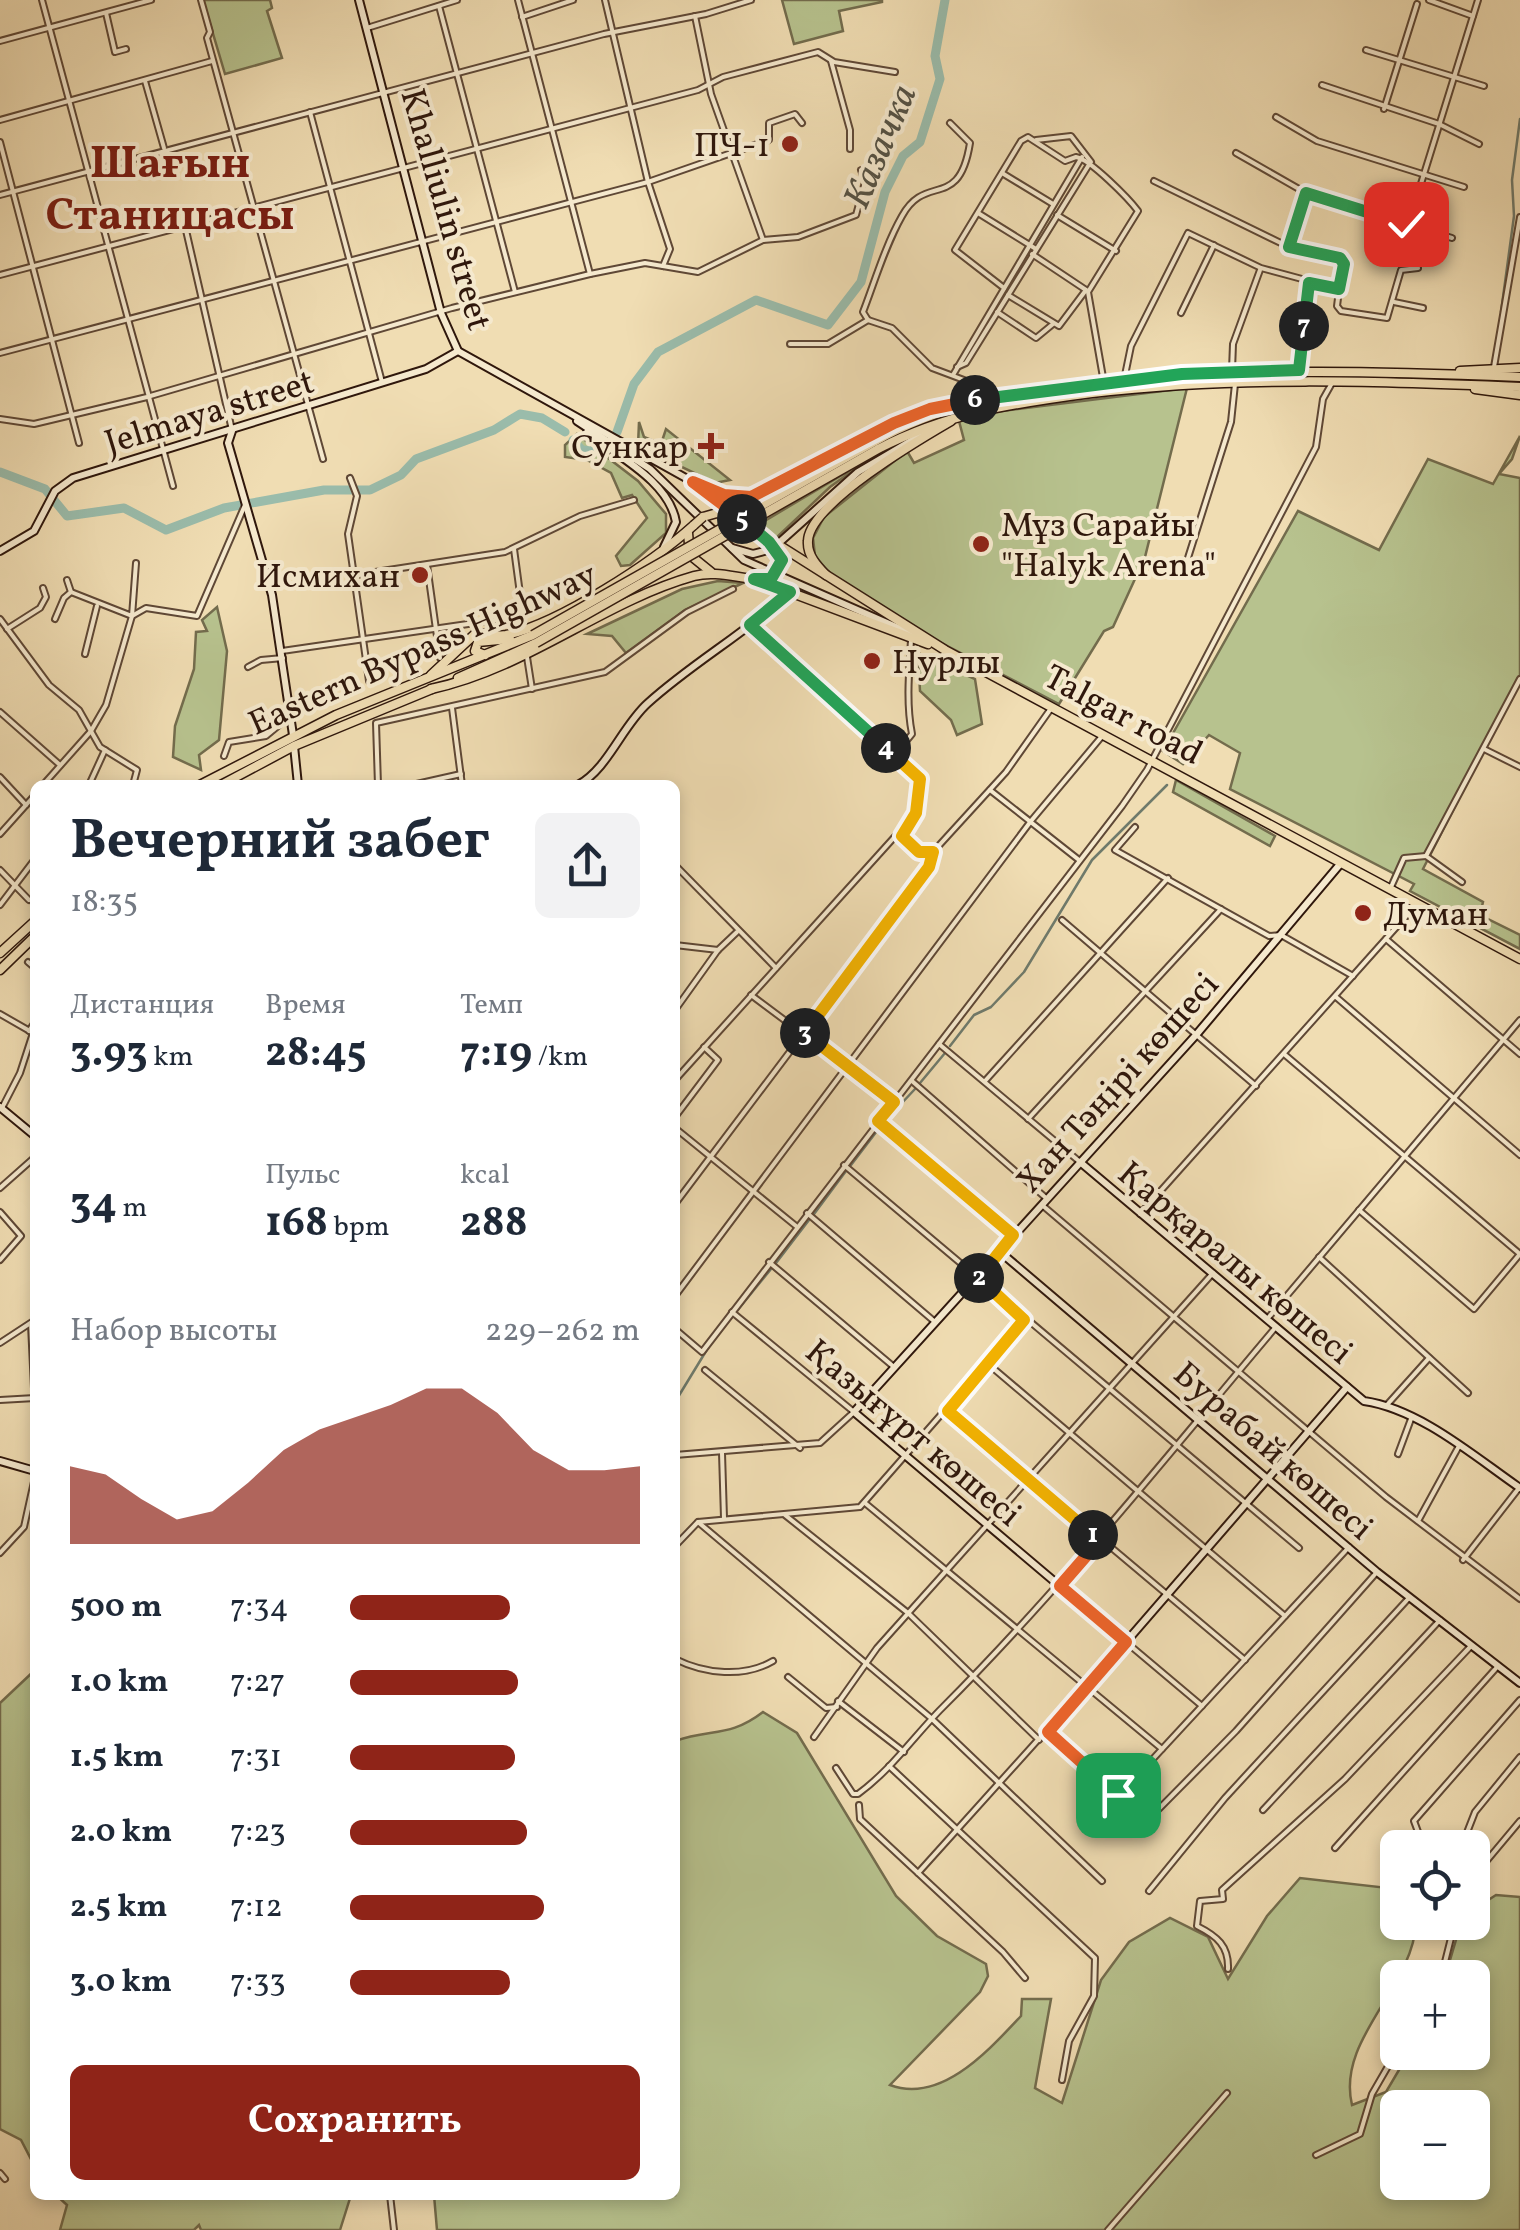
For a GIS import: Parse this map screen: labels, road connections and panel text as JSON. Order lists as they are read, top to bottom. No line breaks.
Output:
{"streets":{"main road":["Khalliulin street","Eastern Bypass Highway","Talgar road"],"street":["Jelmaya street","Хан Тәңірі көшесі","Қарқаралы көшесі","Қазығұрт көшесі","Бурабай көшесі"]},"crossings":[["Khalliulin street","Jelmaya street"],["Khalliulin street","Talgar road"],["Talgar road","Хан Тәңірі көшесі"],["Хан Тәңірі көшесі","Қарқаралы көшесі"],["Хан Тәңірі көшесі","Қазығұрт көшесі"],["Хан Тәңірі көшесі","Бурабай көшесі"]],"districts":["Шағын Станицасы"],"water":["Казачка"],"places":{"other":["ПЧ-1","Мұз Сарайы \"Halyk Arena\"","Исмихан","Нурлы","Думан"],"health":["Сункар"]},"page":{"pins":["7","6","5","4","3","2","1"],"heading":["Вечерний забег","18:35"],"stats":[["Дистанция","3.93 km"],["Время","28:45"],["Темп","7:19 /km"],["34 m"],["Пульс","168 bpm"],["kcal","288"]],"chart":["Набор высоты","229–262 m"],"list":[{"name":"500 m","note":"7:34"},{"name":"1.0 km","note":"7:27"},{"name":"1.5 km","note":"7:31"},{"name":"2.0 km","note":"7:23"},{"name":"2.5 km","note":"7:12"},{"name":"3.0 km","note":"7:33"}],"map_buttons":["+","−"],"buttons":"Сохранить"}}
